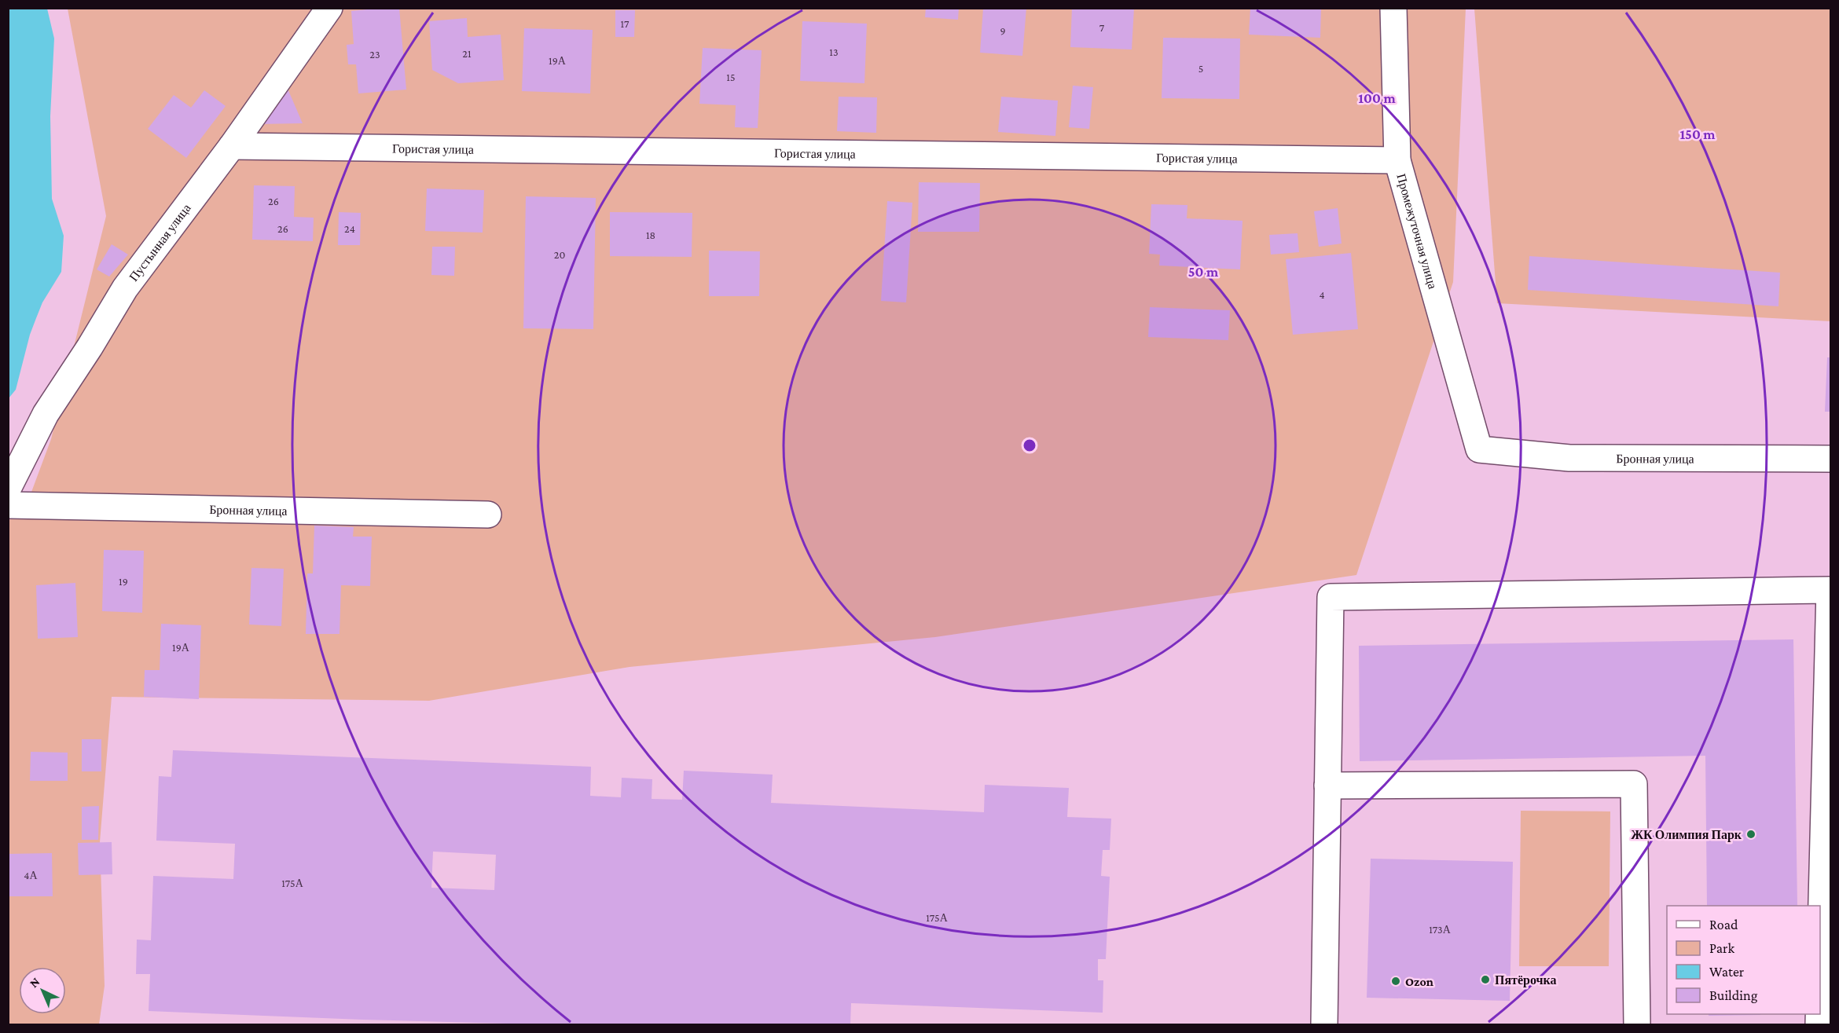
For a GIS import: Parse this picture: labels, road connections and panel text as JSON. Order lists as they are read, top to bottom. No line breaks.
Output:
{"streets":{"street":["Гористая улица","Промежуточная улица","Пустынная улица","Бронная улица"]},"crossings":[["Гористая улица","Промежуточная улица"],["Гористая улица","Пустынная улица"],["Промежуточная улица","Бронная улица"]],"places":["ЖК Олимпия Парк","Пятёрочка","Ozon"],"house_numbers":["17","7","9","13","21","23","19А","5","15","26","26","24","18","20","4","19","19А","4А","175А","175А","173А"],"legend":["Road","Park","Water","Building"],"north":"top left","rings":["100 m","150 m","50 m"]}
